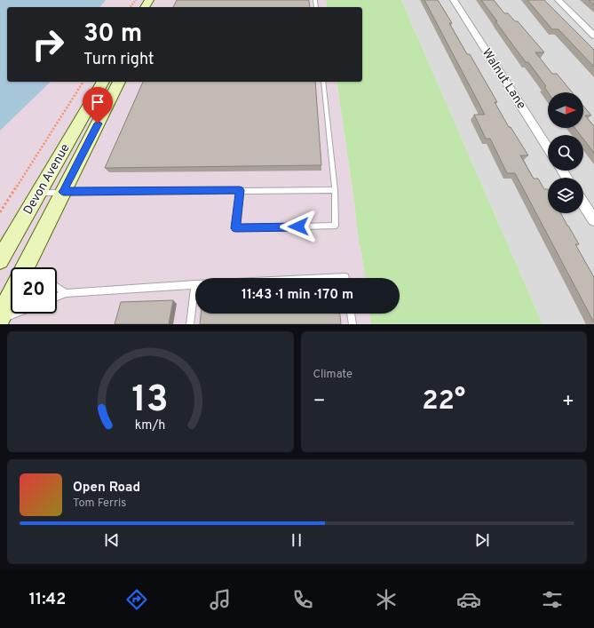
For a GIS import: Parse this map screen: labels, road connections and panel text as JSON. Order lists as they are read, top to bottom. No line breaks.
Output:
{"streets":{"main road":["Devon Avenue"],"street":["Walnut Lane"]},"north":"right","page":{"turn":["30 m","Turn right"],"limit":"20","trip":"11:43 · 1 min · 170 m","tile":"Climate","heat":["−","22°","+"],"song":["Open Road","Tom Ferris"],"tabs":"11:42","gauge":["13","km/h"]}}
